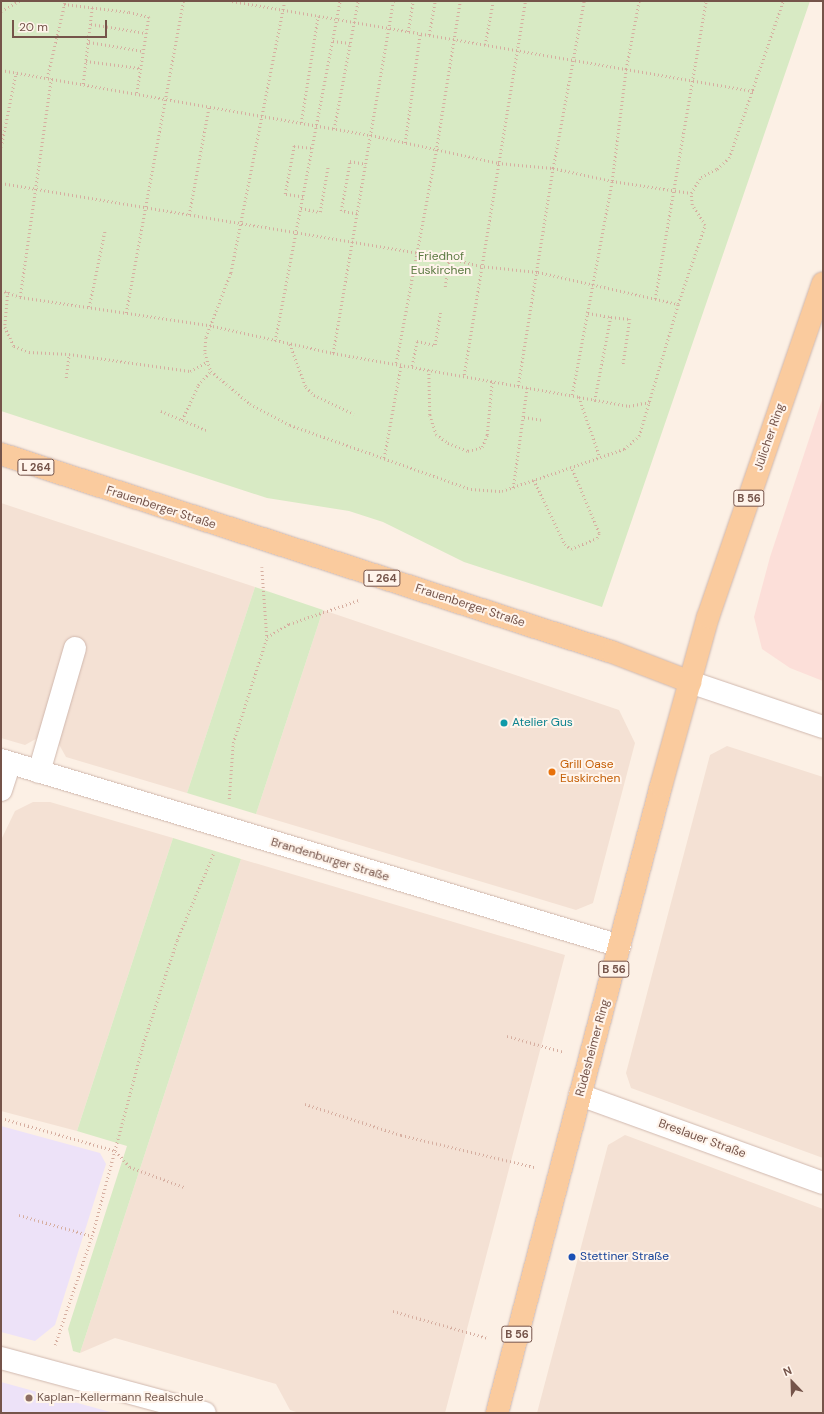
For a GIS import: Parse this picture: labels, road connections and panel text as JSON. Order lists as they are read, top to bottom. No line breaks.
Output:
{"streets":{"main road":["Jülicher Ring","L 264","B 56","Frauenberger Straße","Rüdesheimer Ring"],"street":["Brandenburger Straße","Breslauer Straße"]},"crossings":[["Jülicher Ring","Frauenberger Straße"],["Jülicher Ring","Rüdesheimer Ring"],["Frauenberger Straße","Rüdesheimer Ring"],["Brandenburger Straße","Rüdesheimer Ring"],["Rüdesheimer Ring","Breslauer Straße"]],"parks":["Friedhof Euskirchen"],"places":["Atelier Gus","Grill Oase Euskirchen","Stettiner Straße","Kaplan-Kellermann Realschule"],"scale_bar":"20 m","north":"top left"}
